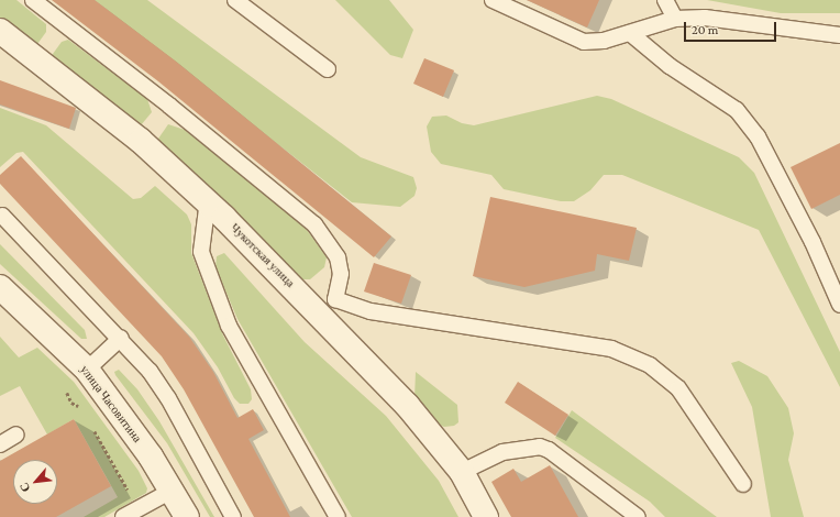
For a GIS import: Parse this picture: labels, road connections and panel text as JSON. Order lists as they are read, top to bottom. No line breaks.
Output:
{"streets":{"street":["Чукотская улица","улица Часовитина"]},"scale_bar":"20 m","north":"bottom left"}
